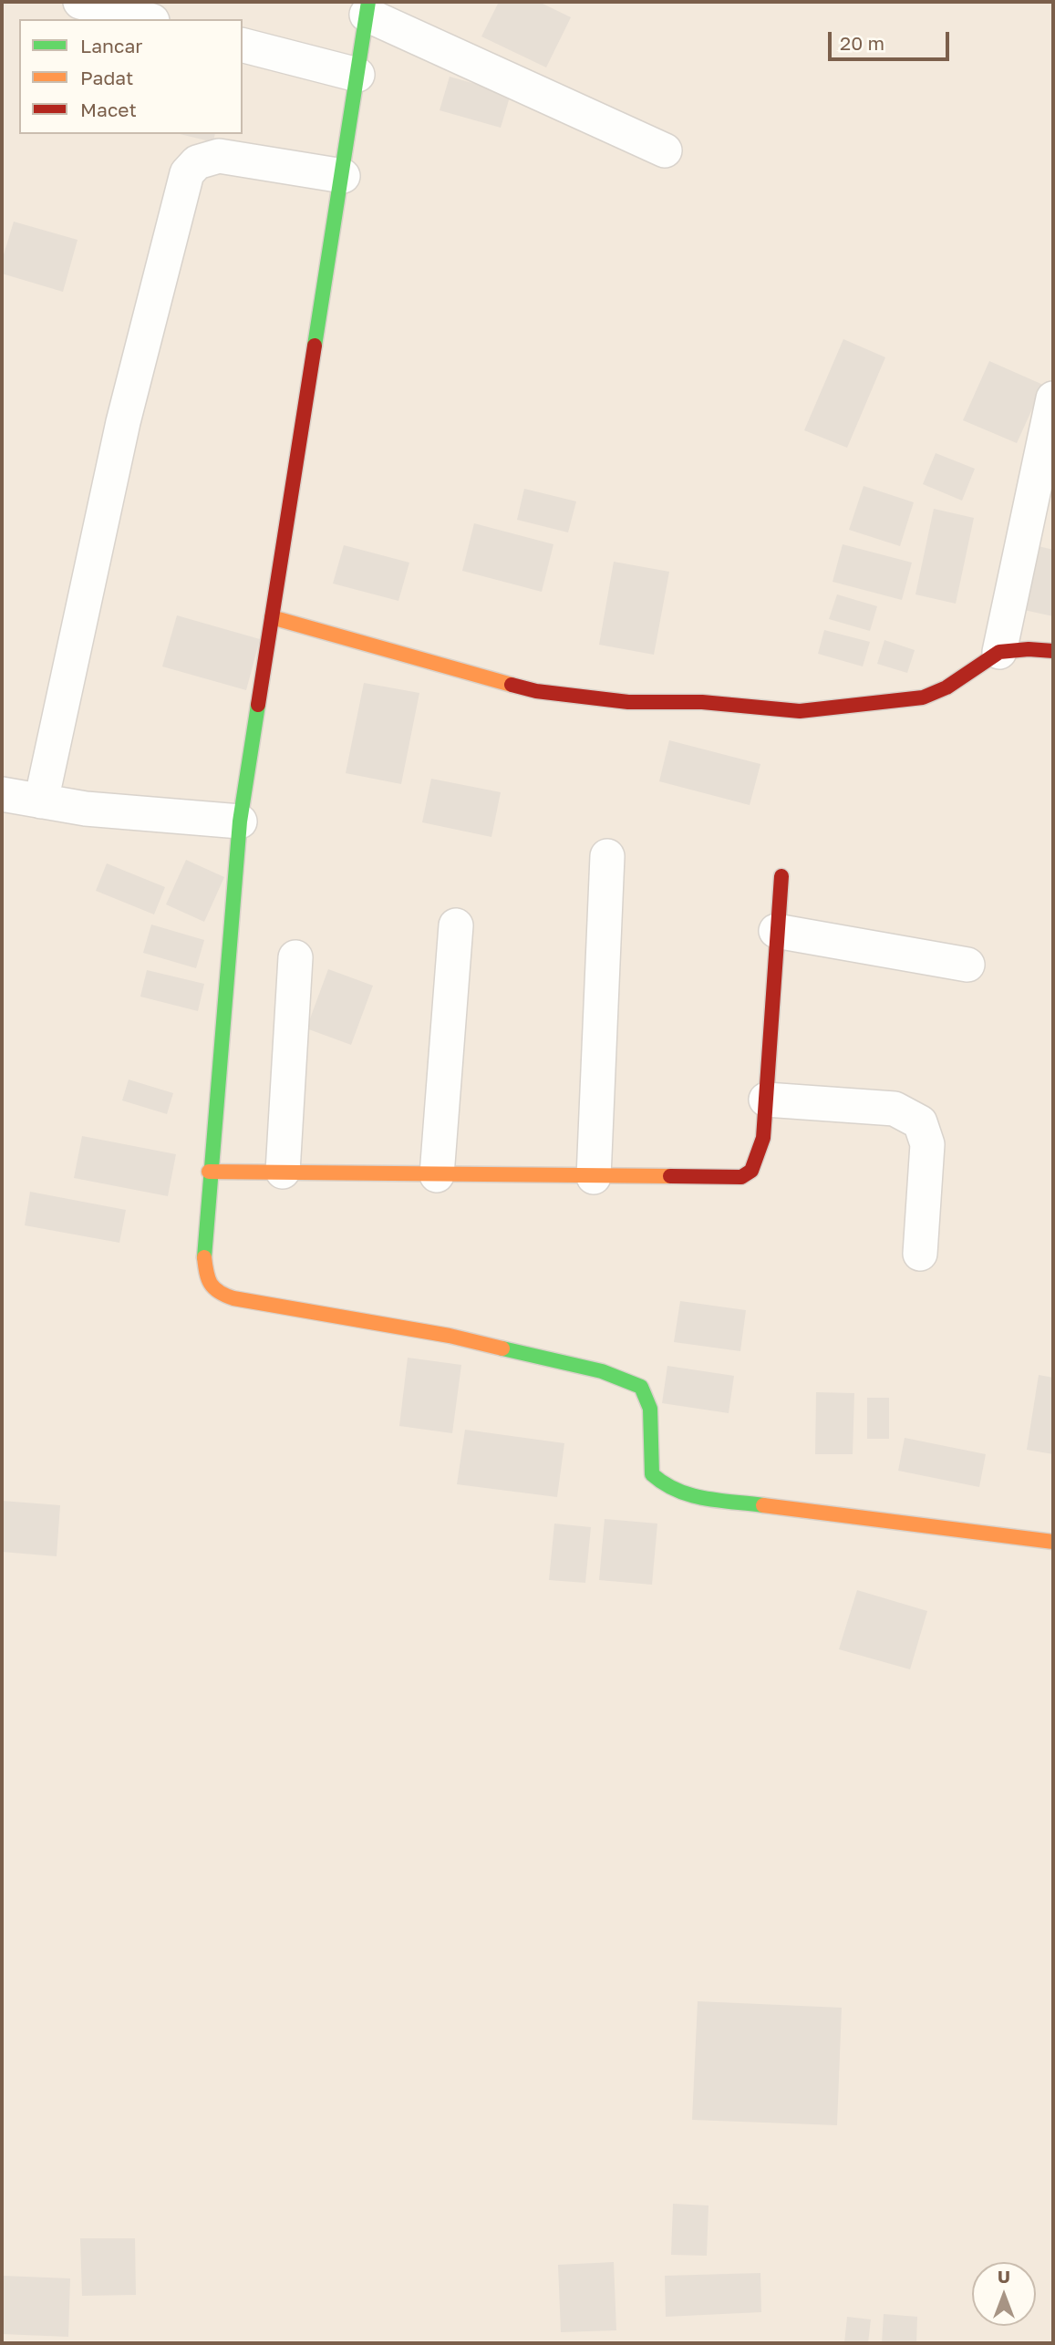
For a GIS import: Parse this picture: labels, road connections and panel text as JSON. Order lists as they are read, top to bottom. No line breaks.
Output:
{"legend":["Lancar","Padat","Macet"],"scale_bar":"20 m","north":"top"}
